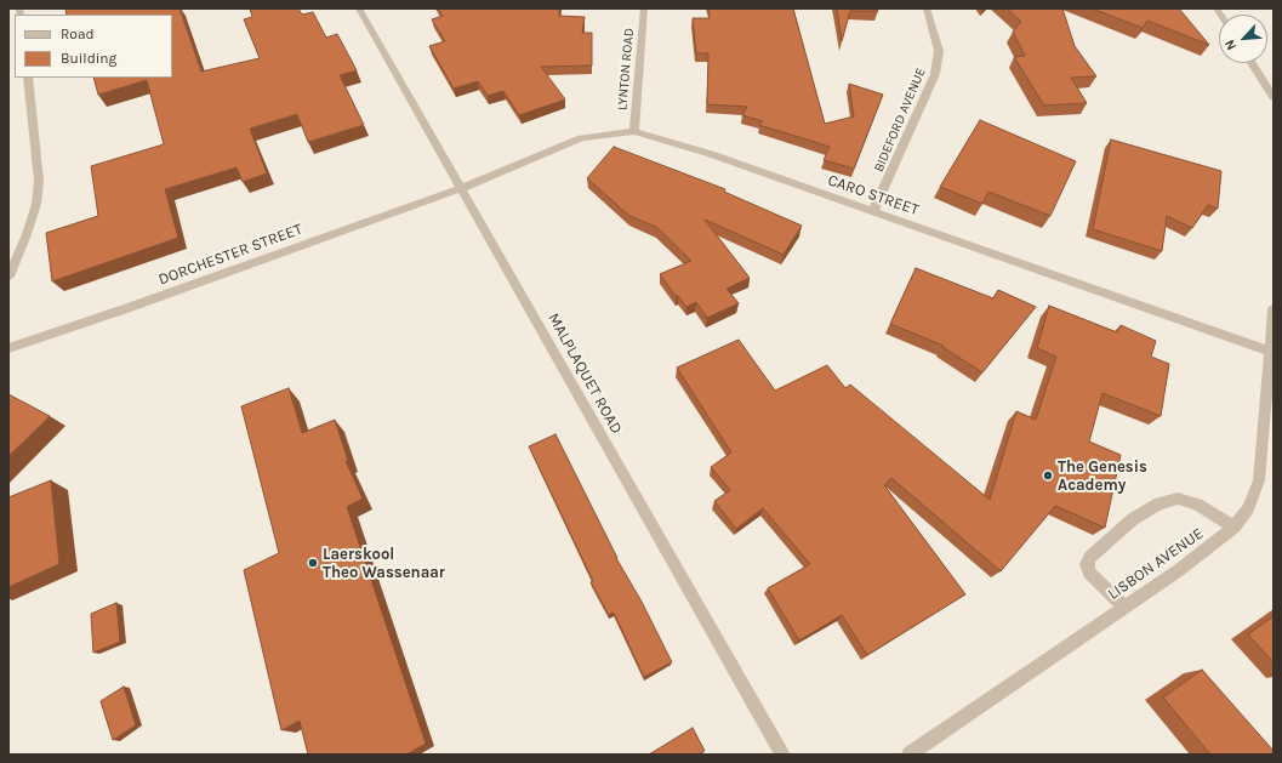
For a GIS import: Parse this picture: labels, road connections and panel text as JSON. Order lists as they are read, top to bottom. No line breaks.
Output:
{"streets":{"street":["LYNTON ROAD","BIDEFORD AVENUE","CARO STREET","DORCHESTER STREET","MALPLAQUET ROAD","LISBON AVENUE"]},"crossings":[["LYNTON ROAD","CARO STREET"],["BIDEFORD AVENUE","CARO STREET"],["CARO STREET","DORCHESTER STREET"],["CARO STREET","MALPLAQUET ROAD"],["CARO STREET","LISBON AVENUE"],["DORCHESTER STREET","MALPLAQUET ROAD"]],"places":["The Genesis Academy","Laerskool Theo Wassenaar"],"legend":["Road","Building"],"north":"bottom left"}
